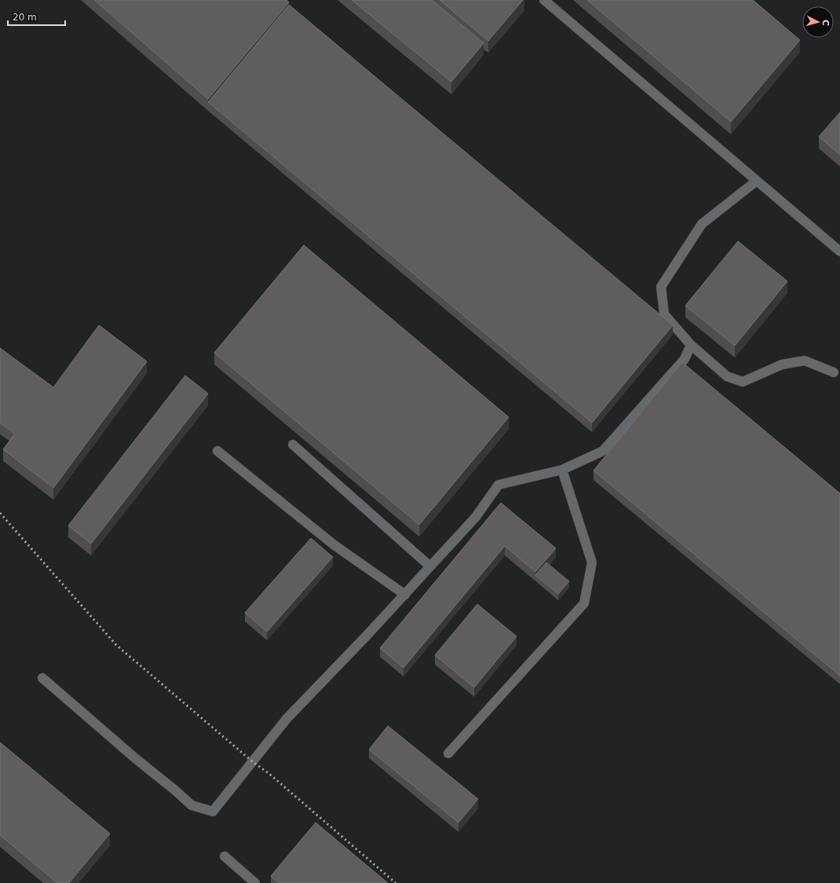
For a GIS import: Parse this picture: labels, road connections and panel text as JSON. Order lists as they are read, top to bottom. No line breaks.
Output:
{"scale_bar":"20 m","north":"right"}
